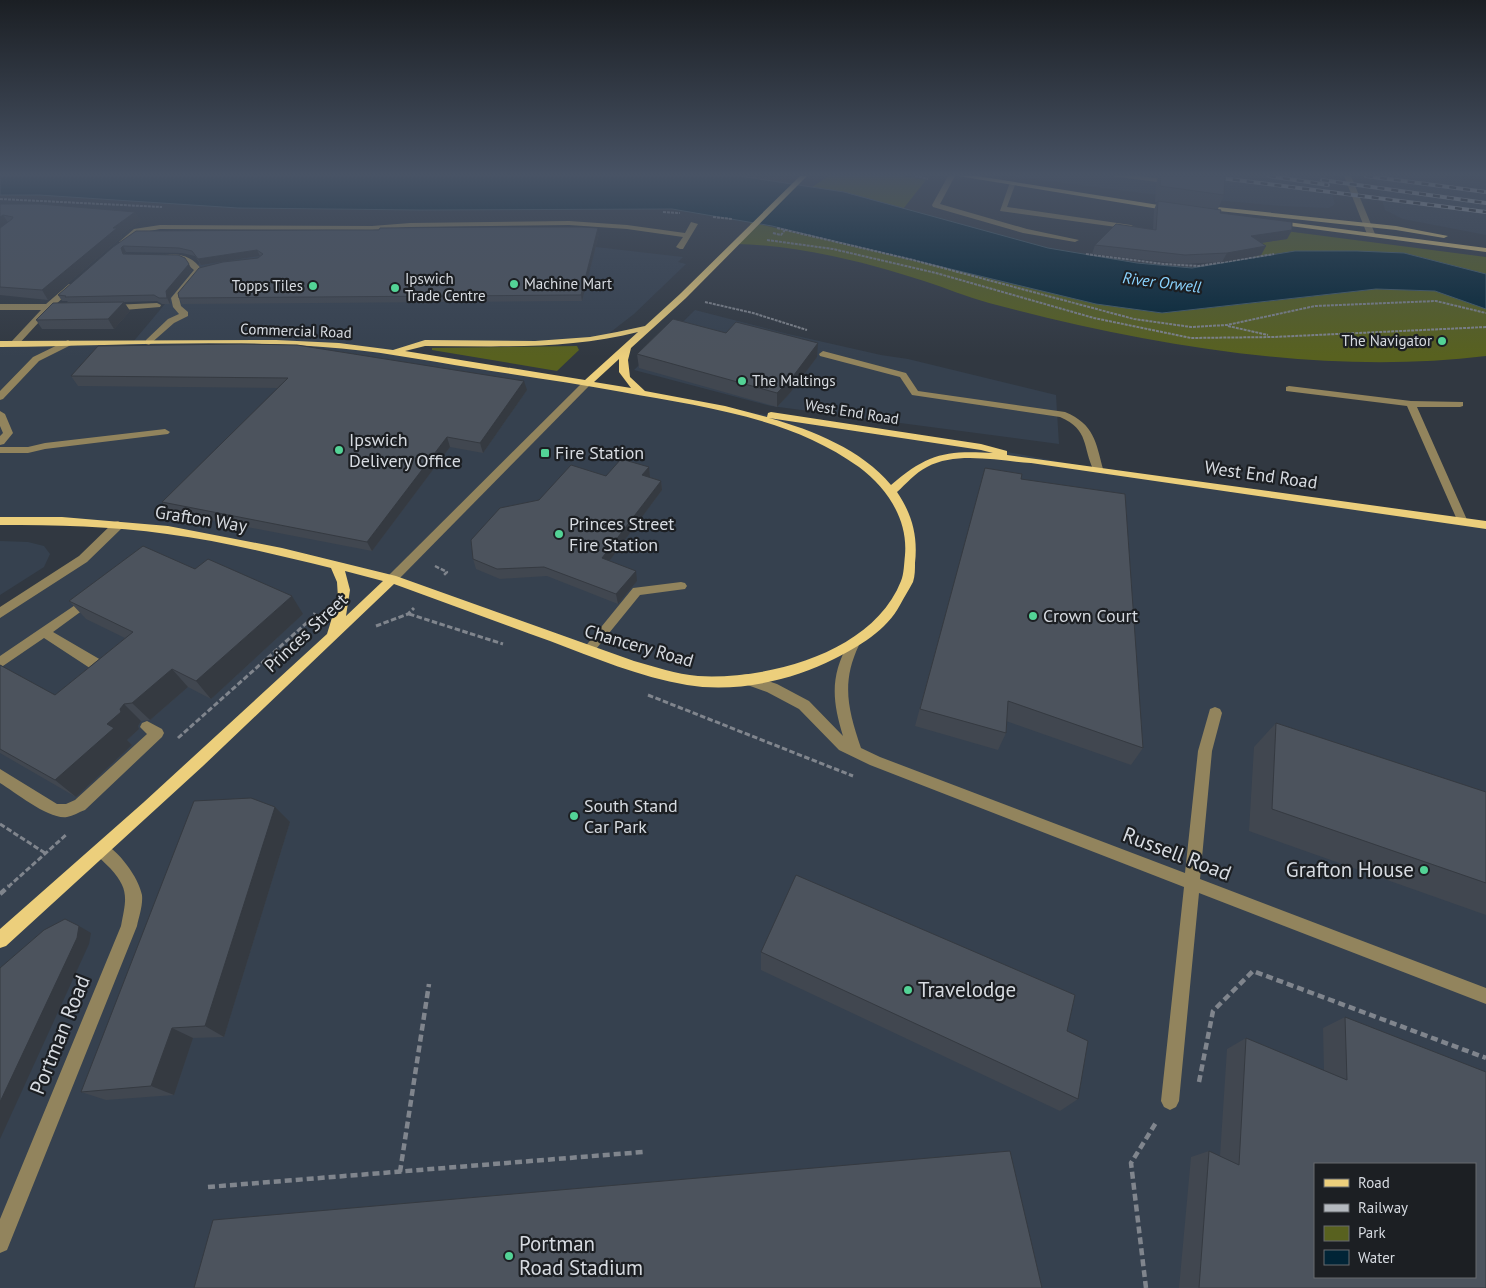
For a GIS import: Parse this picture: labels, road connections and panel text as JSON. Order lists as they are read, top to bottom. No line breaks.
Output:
{"streets":{"main road":["Commercial Road","West End Road","Grafton Way","Princes Street","Chancery Road"],"street":["Russell Road","Portman Road"]},"crossings":[["Commercial Road","Princes Street"],["Commercial Road","Chancery Road"],["West End Road","Chancery Road"],["Grafton Way","Princes Street"],["Grafton Way","Chancery Road"],["Princes Street","Chancery Road"],["Princes Street","Portman Road"],["Chancery Road","Russell Road"]],"water":["River Orwell"],"places":{"other":["Machine Mart","Topps Tiles","Ipswich Trade Centre","The Navigator","The Maltings","Ipswich Delivery Office","Princes Street Fire Station","Crown Court","South Stand Car Park","Grafton House","Travelodge","Portman Road Stadium"],"transit":["Fire Station"]},"legend":["Road","Railway","Park","Water"]}
